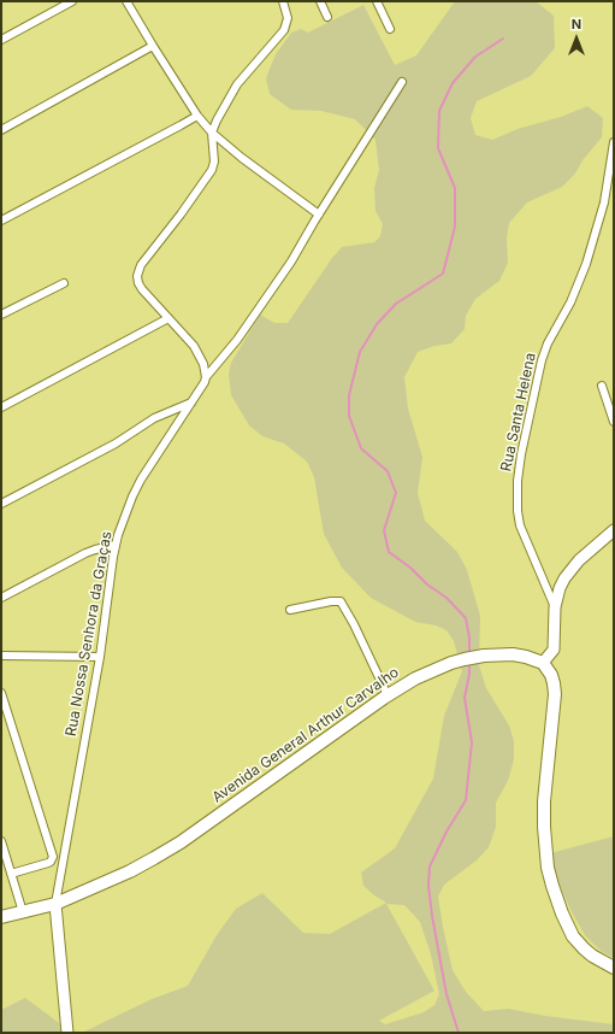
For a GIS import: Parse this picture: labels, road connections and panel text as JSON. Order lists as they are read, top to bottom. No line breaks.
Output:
{"streets":{"main road":["Avenida General Arthur Carvalho"],"street":["Rua Santa Helena","Rua Nossa Senhora da Graças"]},"crossings":[["Rua Nossa Senhora da Graças","Avenida General Arthur Carvalho"]],"north":"top"}
